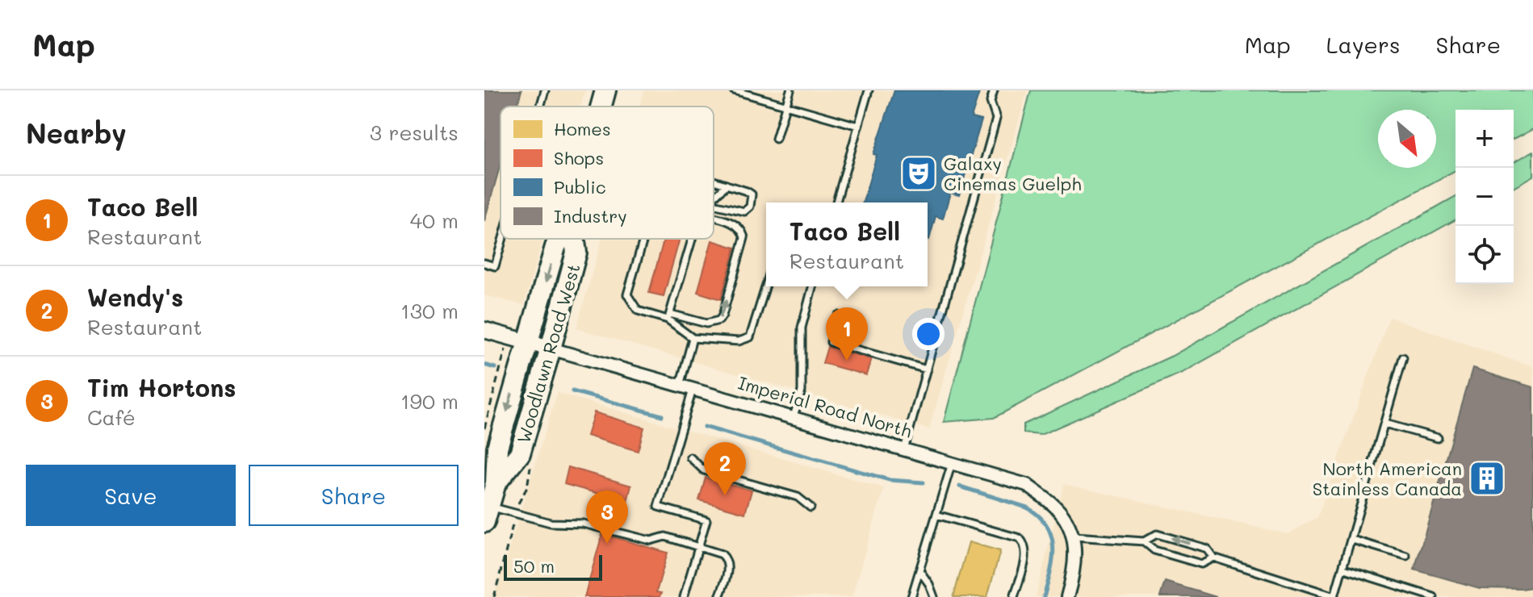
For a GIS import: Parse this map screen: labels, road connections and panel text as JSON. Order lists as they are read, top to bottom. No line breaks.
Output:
{"streets":{"main road":["Woodlawn Road West"],"street":["Imperial Road North"]},"crossings":[["Woodlawn Road West","Imperial Road North"]],"places":{"theatre":["Galaxy Cinemas Guelph"],"building":["North American Stainless Canada"]},"legend":["Homes","Shops","Public","Industry"],"scale_bar":"50 m","north":"bottom right","page":{"header":"Map","nav":["Map","Layers","Share"],"heading":["Nearby","3 results"],"map_buttons":["+","−"],"list":[{"mark":"1","name":"Taco Bell","note":"Restaurant","value":"40 m"},{"mark":"2","name":"Wendy's","note":"Restaurant","value":"130 m"},{"mark":"3","name":"Tim Hortons","note":"Café","value":"190 m"}],"popup":["Taco Bell","Restaurant"],"pins":["1","2","3"],"buttons":["Save","Share"],"scale":"50 m"}}
